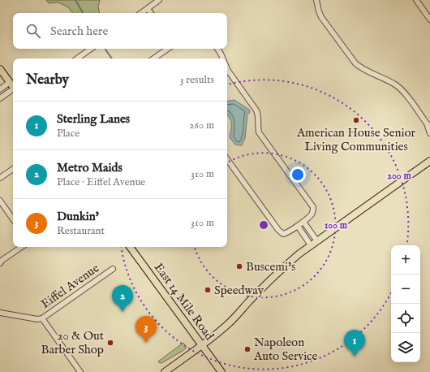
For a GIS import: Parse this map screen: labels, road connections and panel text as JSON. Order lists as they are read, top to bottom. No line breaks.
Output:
{"streets":{"main road":["East 14 Mile Road"],"street":["Eiffel Avenue"]},"places":["American House Senior Living Communities","Buscemi's","Speedway","20 & Out Barber Shop","Napoleon Auto Service"],"page":{"search":"Search here","heading":["Nearby","3 results"],"list":[{"mark":"1","name":"Sterling Lanes","note":"Place","value":"260 m"},{"mark":"2","name":"Metro Maids","note":"Place · Eiffel Avenue","value":"310 m"},{"mark":"3","name":"Dunkin'","note":"Restaurant","value":"310 m"}],"map_buttons":["+","−"],"pins":["2","3","1"]},"rings":["200 m","100 m"]}
